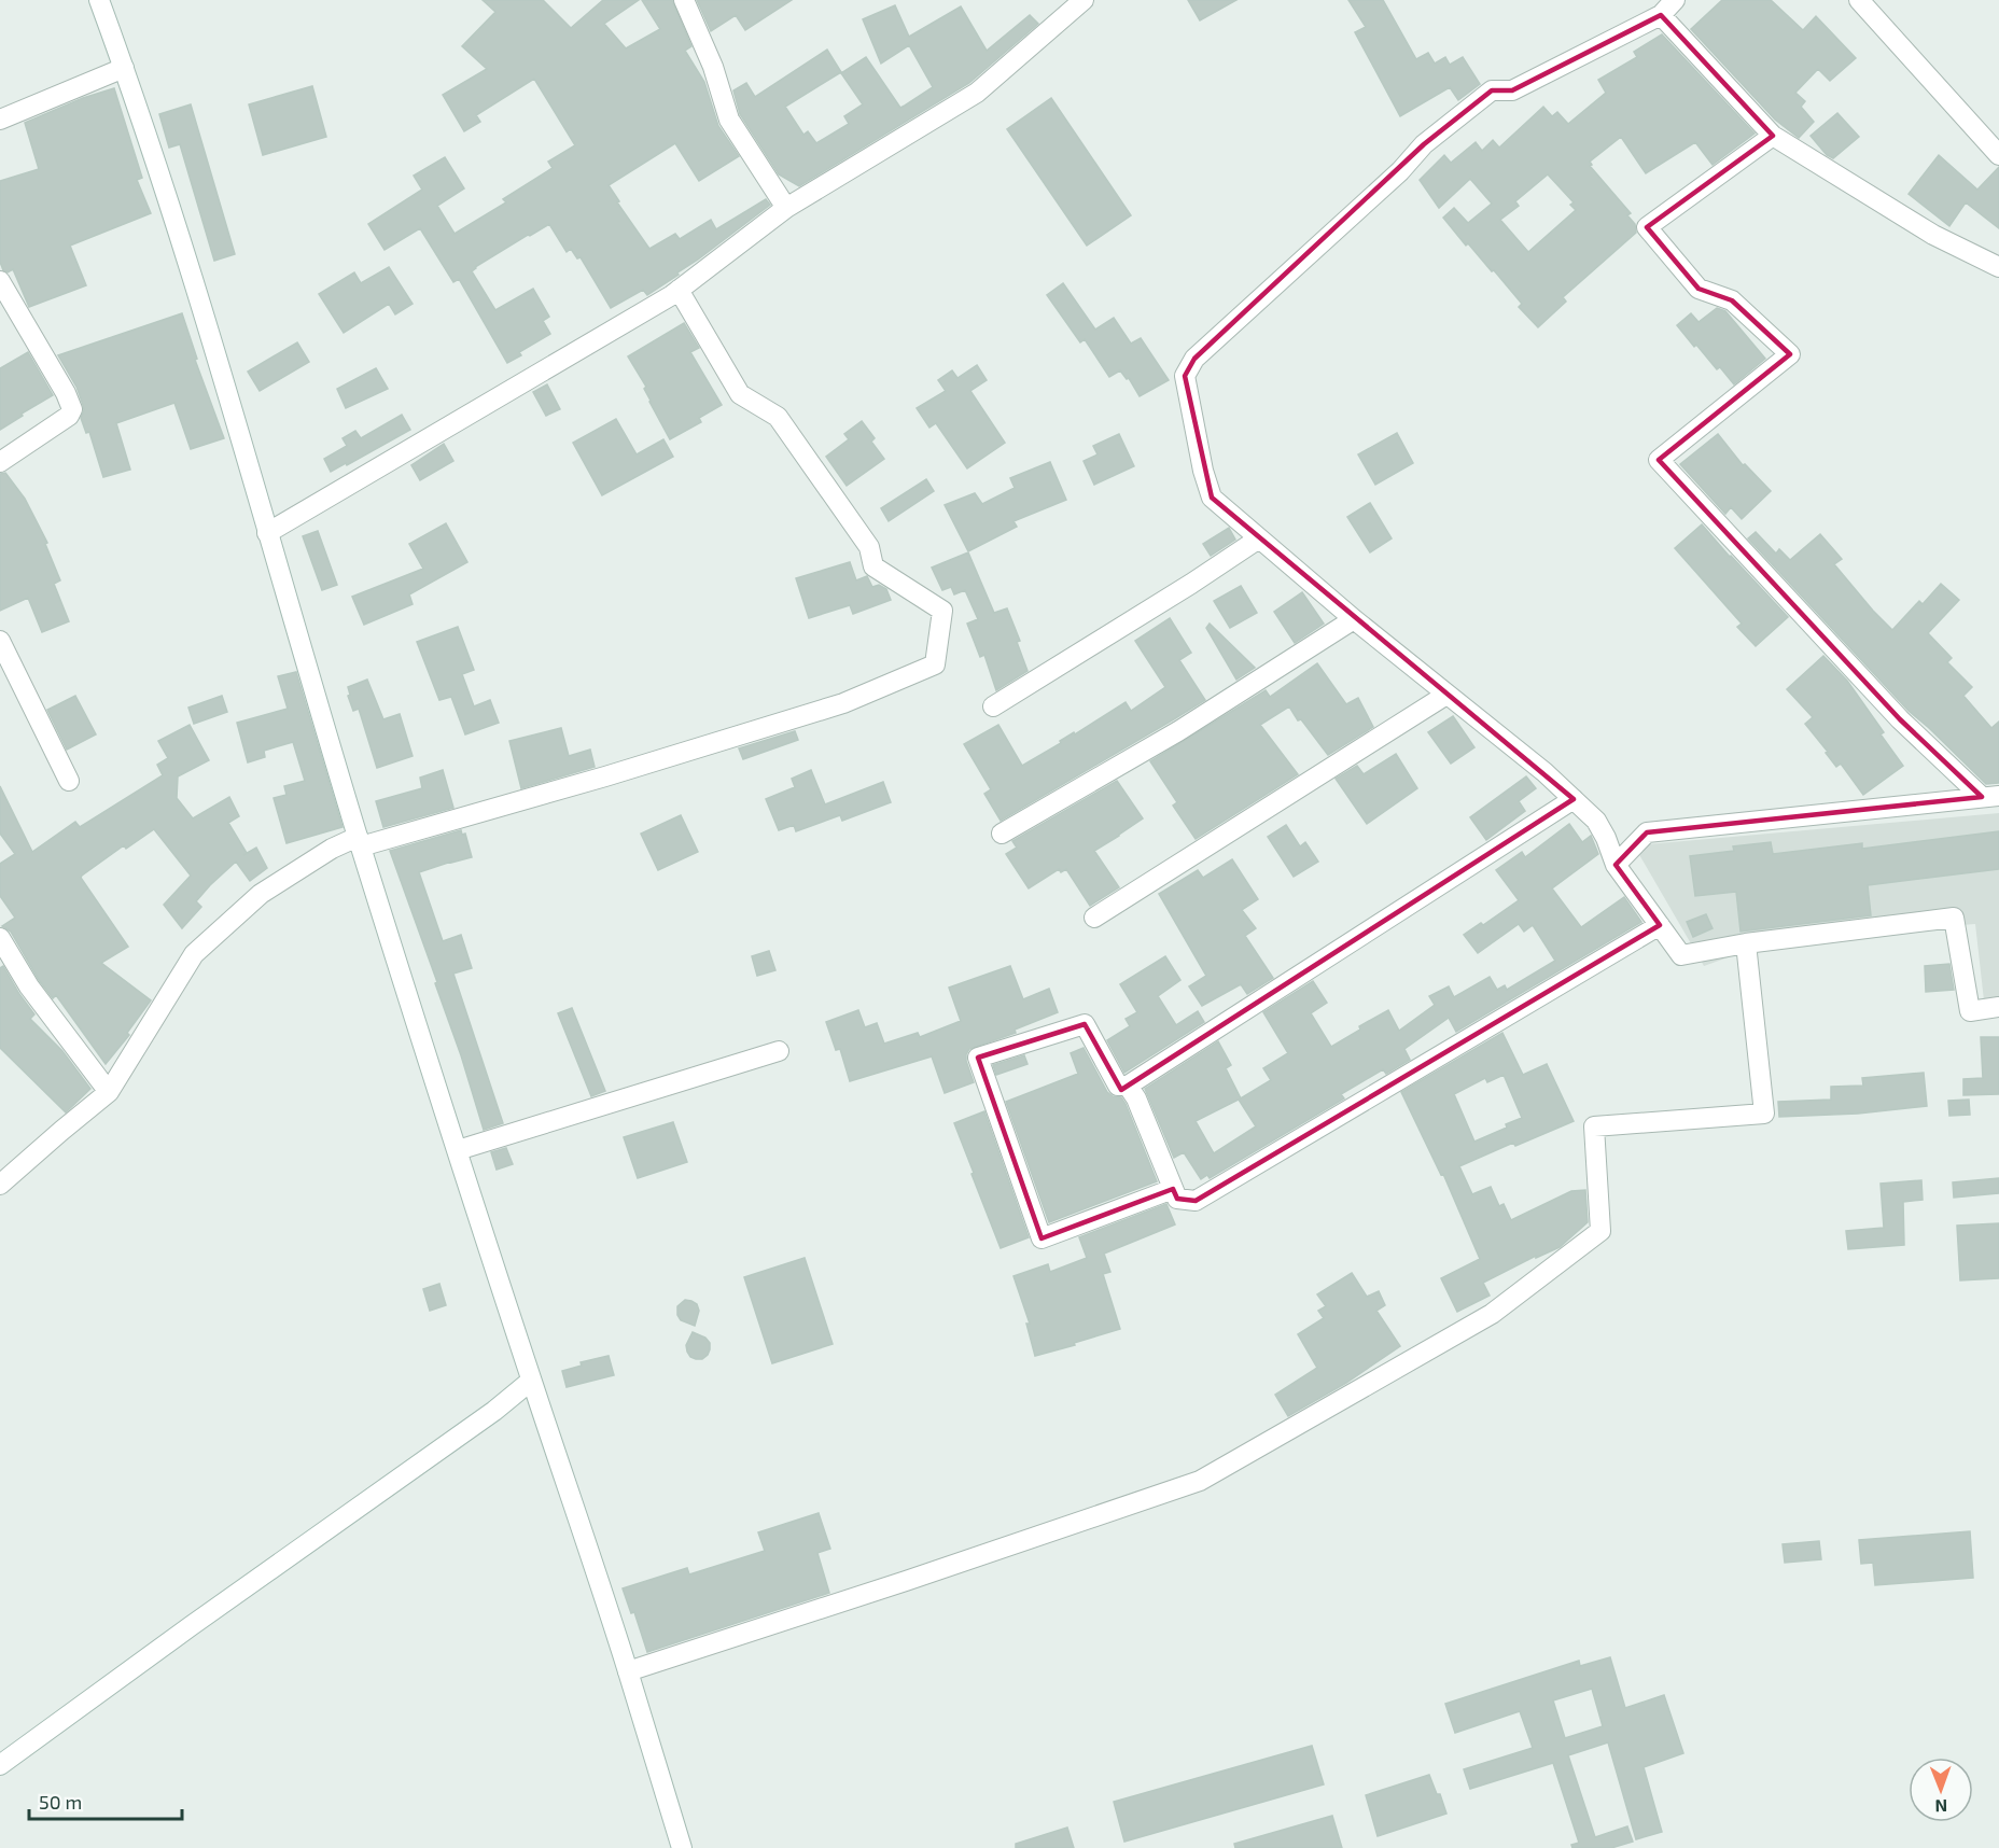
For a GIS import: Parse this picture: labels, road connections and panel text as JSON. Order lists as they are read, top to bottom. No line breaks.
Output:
{"scale_bar":"50 m","north":"bottom"}
